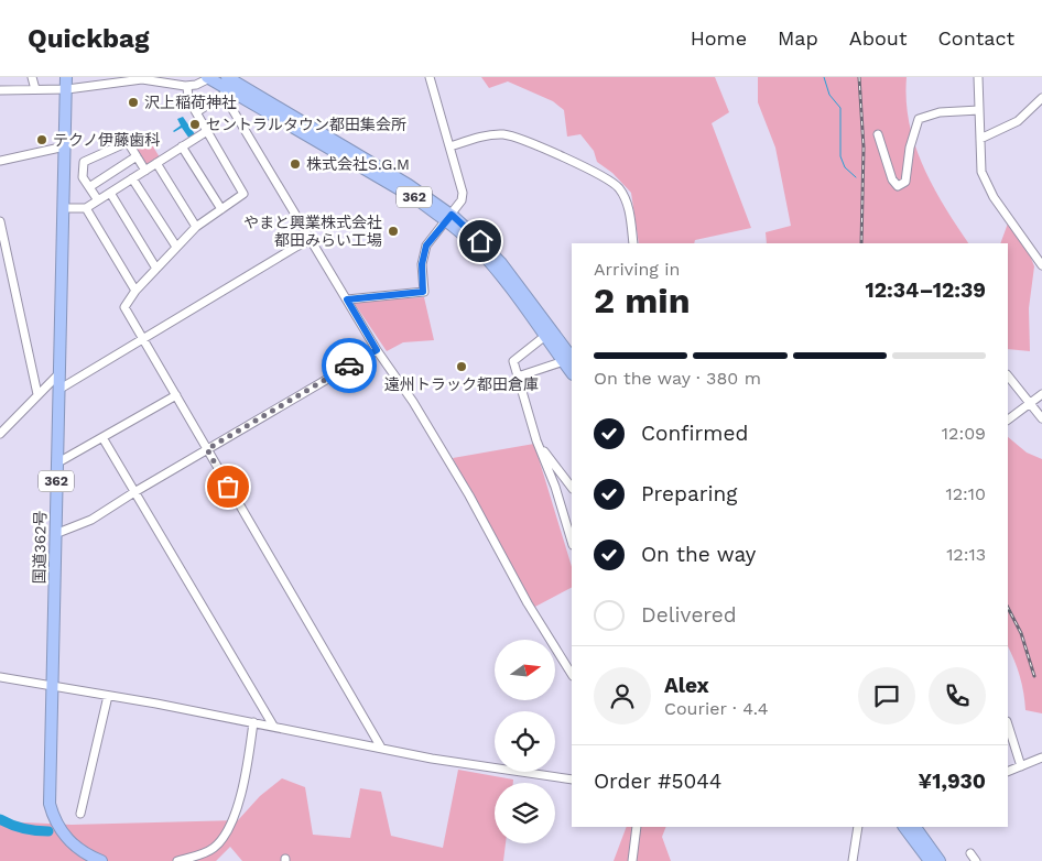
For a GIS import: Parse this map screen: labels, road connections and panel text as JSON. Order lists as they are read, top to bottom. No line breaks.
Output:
{"streets":{"highway":["362","国道362号"]},"places":["沢上稲荷神社","セントラルタウン都田集会所","テクノ伊藤歯科","株式会社S.G.M","やまと興業株式会社 都田みらい工場","遠州トラック都田倉庫"],"north":"right","page":{"header":"Quickbag","nav":["Home","Map","About","Contact"],"heading":["2 min","Arriving in","12:34–12:39"],"panel":["Alex","Courier · 4.4","Order #5044","¥1,930"],"bar":"On the way · 380 m","list":[["Confirmed","12:09"],["Preparing","12:10"],["On the way","12:13"],"Delivered"]}}
